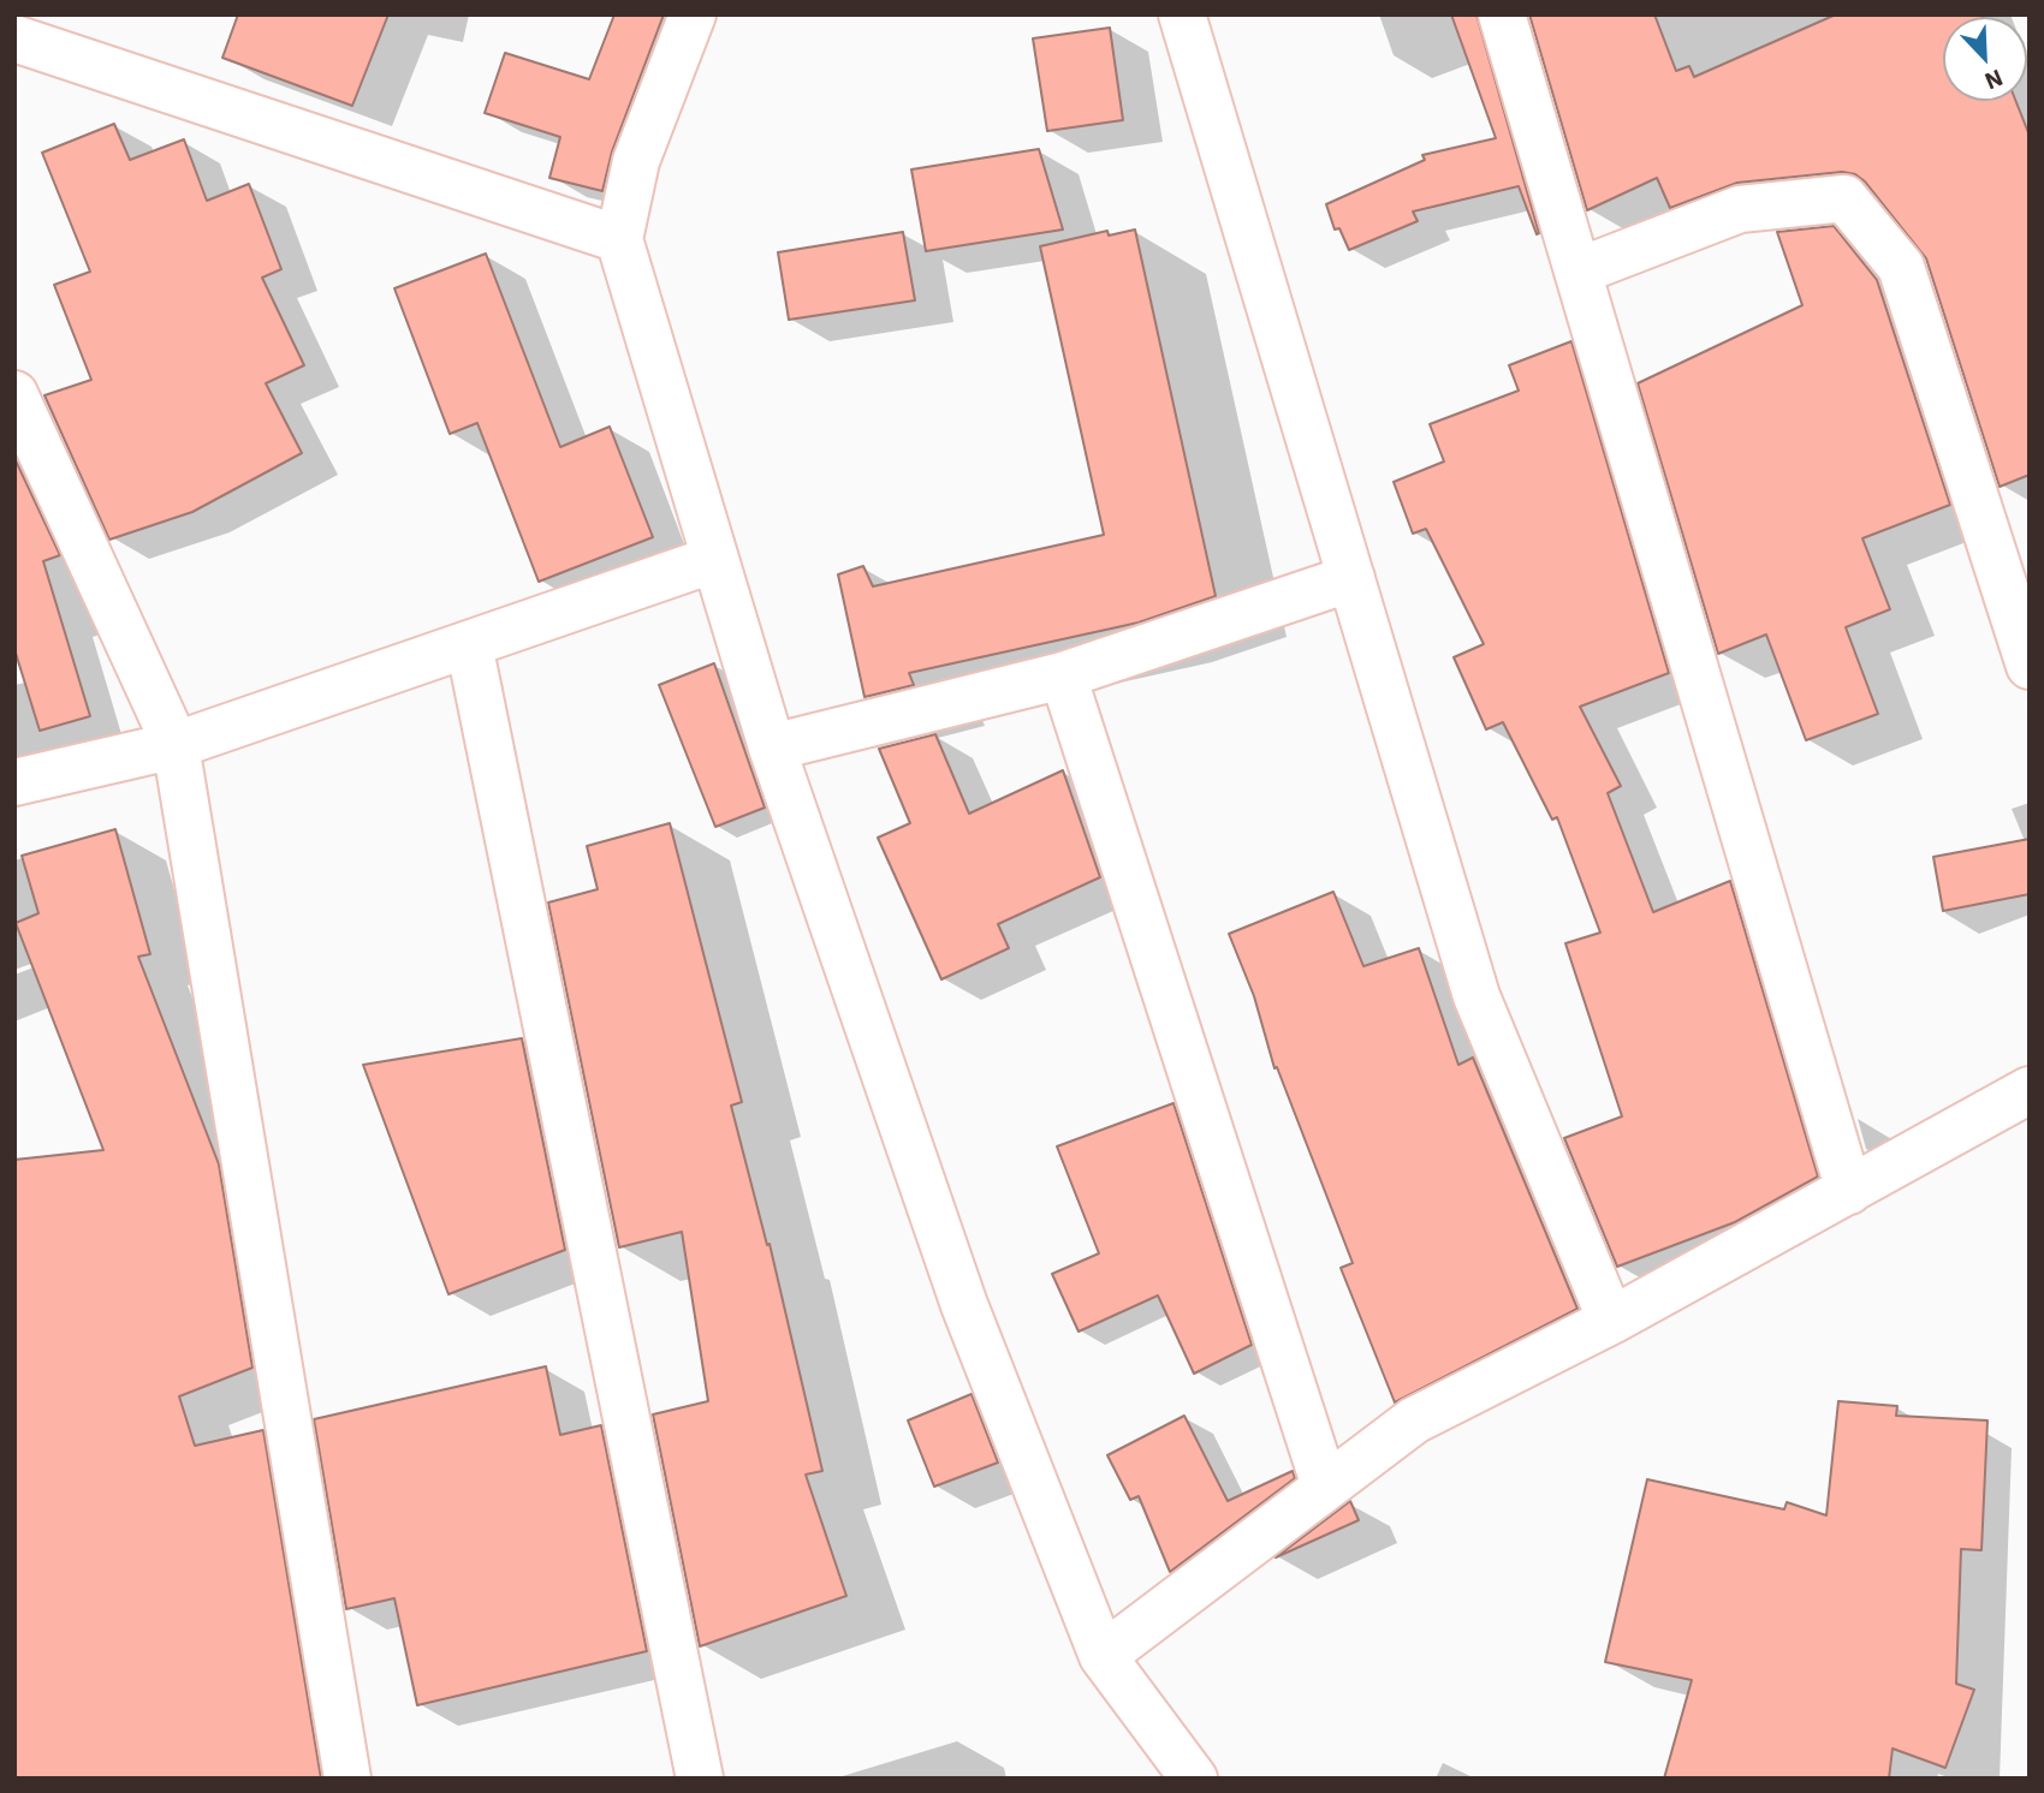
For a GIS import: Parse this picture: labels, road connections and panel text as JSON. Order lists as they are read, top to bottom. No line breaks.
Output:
{"north":"bottom right"}
